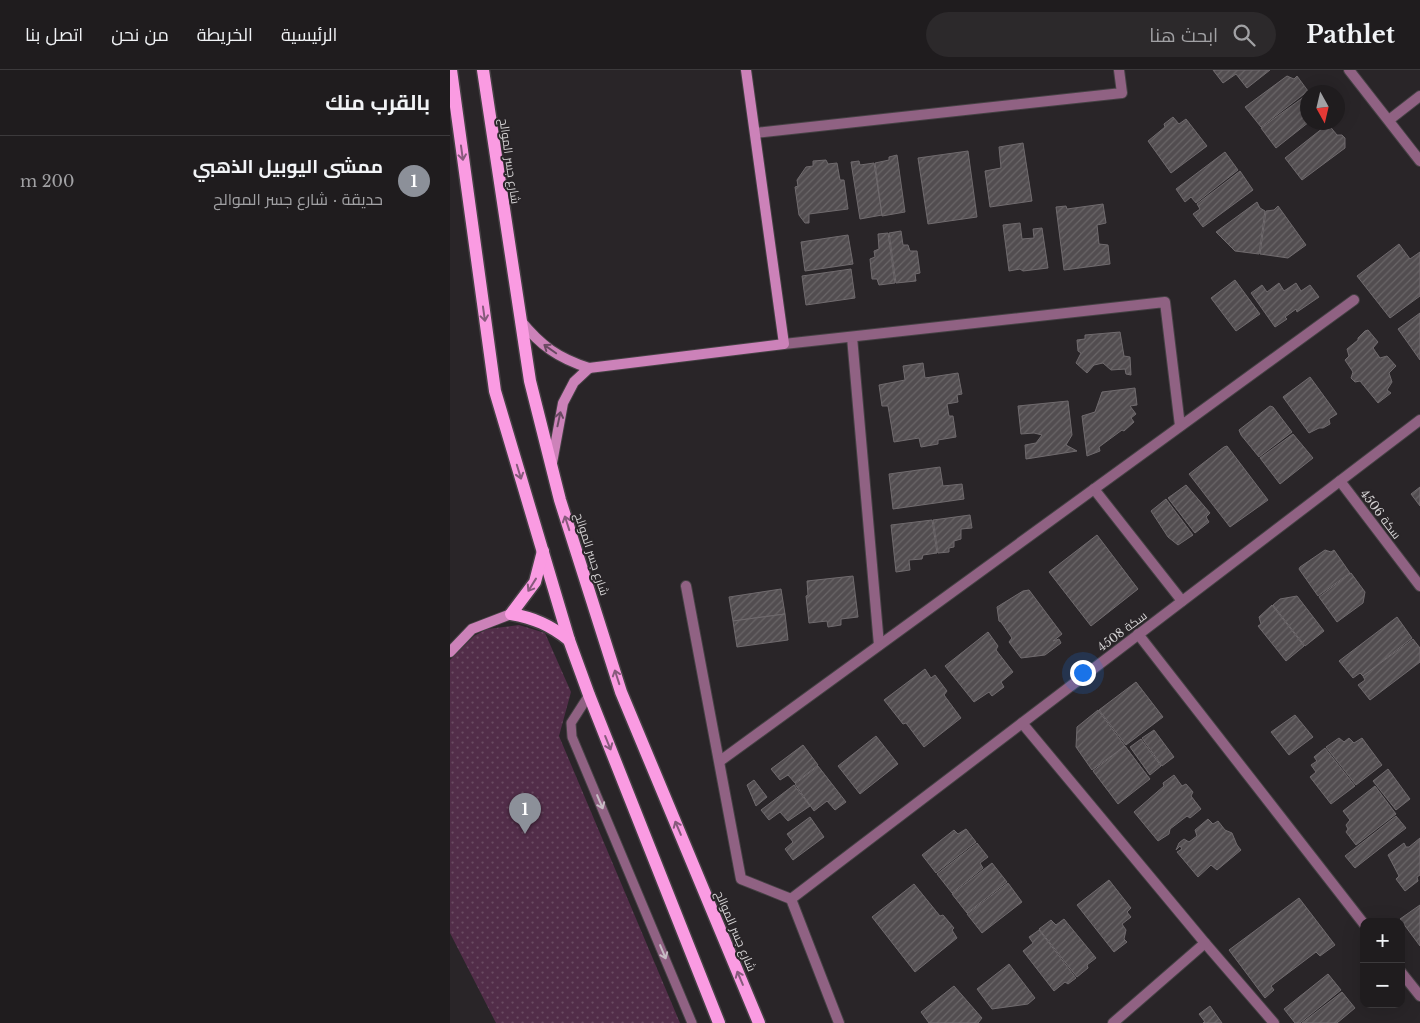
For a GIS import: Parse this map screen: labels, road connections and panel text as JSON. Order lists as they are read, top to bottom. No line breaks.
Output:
{"streets":{"main road":["شارع جسر الموالح"],"street":["سكة 4506","سكة 4508"]},"crossings":[["سكة 4506","سكة 4508"]],"north":"bottom","page":{"header":"Pathlet","search":"ابحث هنا","nav":["الرئيسية","الخريطة","من نحن","اتصل بنا"],"heading":"بالقرب منك","list":[{"mark":"1","name":"ممشى اليوبيل الذهبي","note":"حديقة · شارع جسر الموالح","value":"200 m"}],"pins":"1","map_buttons":["+","−"]}}
